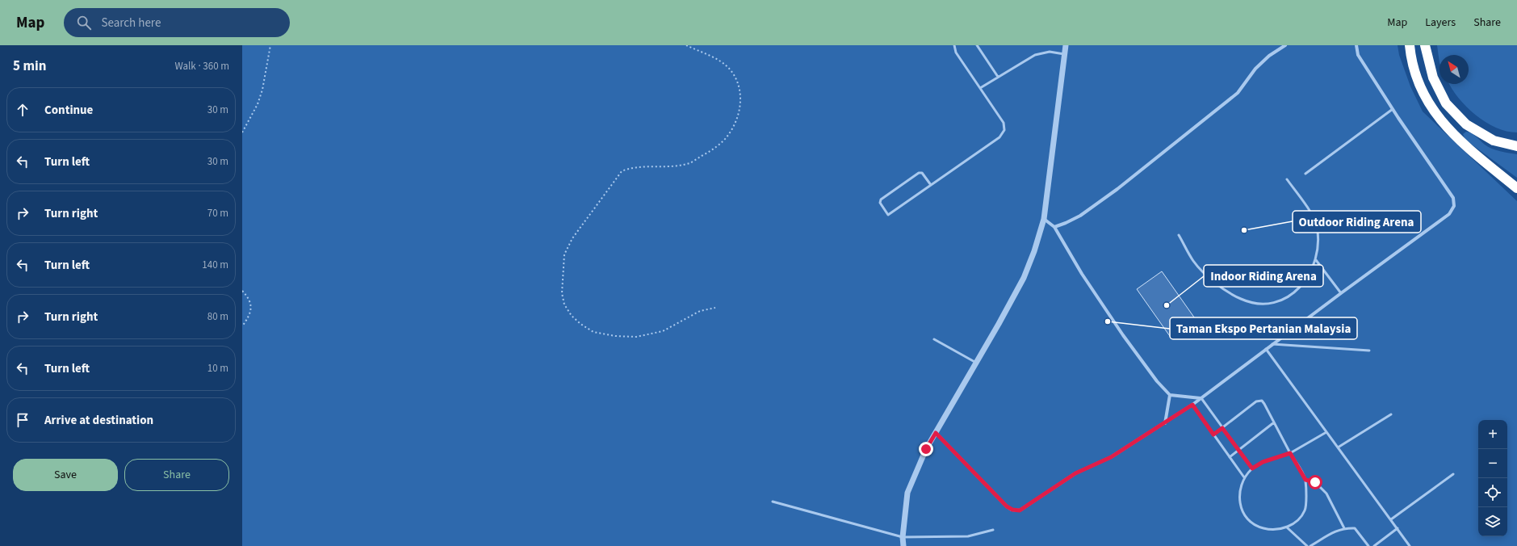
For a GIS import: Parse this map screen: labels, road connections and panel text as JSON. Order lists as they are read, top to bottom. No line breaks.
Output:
{"places":["Outdoor Riding Arena","Indoor Riding Arena","Taman Ekspo Pertanian Malaysia"],"north":"top left","page":{"header":"Map","search":"Search here","nav":["Map","Layers","Share"],"heading":["5 min","Walk · 360 m"],"list":[["Continue","30 m"],["Turn left","30 m"],["Turn right","70 m"],["Turn left","140 m"],["Turn right","80 m"],["Turn left","10 m"],"Arrive at destination"],"map_buttons":["+","−"],"buttons":["Save","Share"]}}
